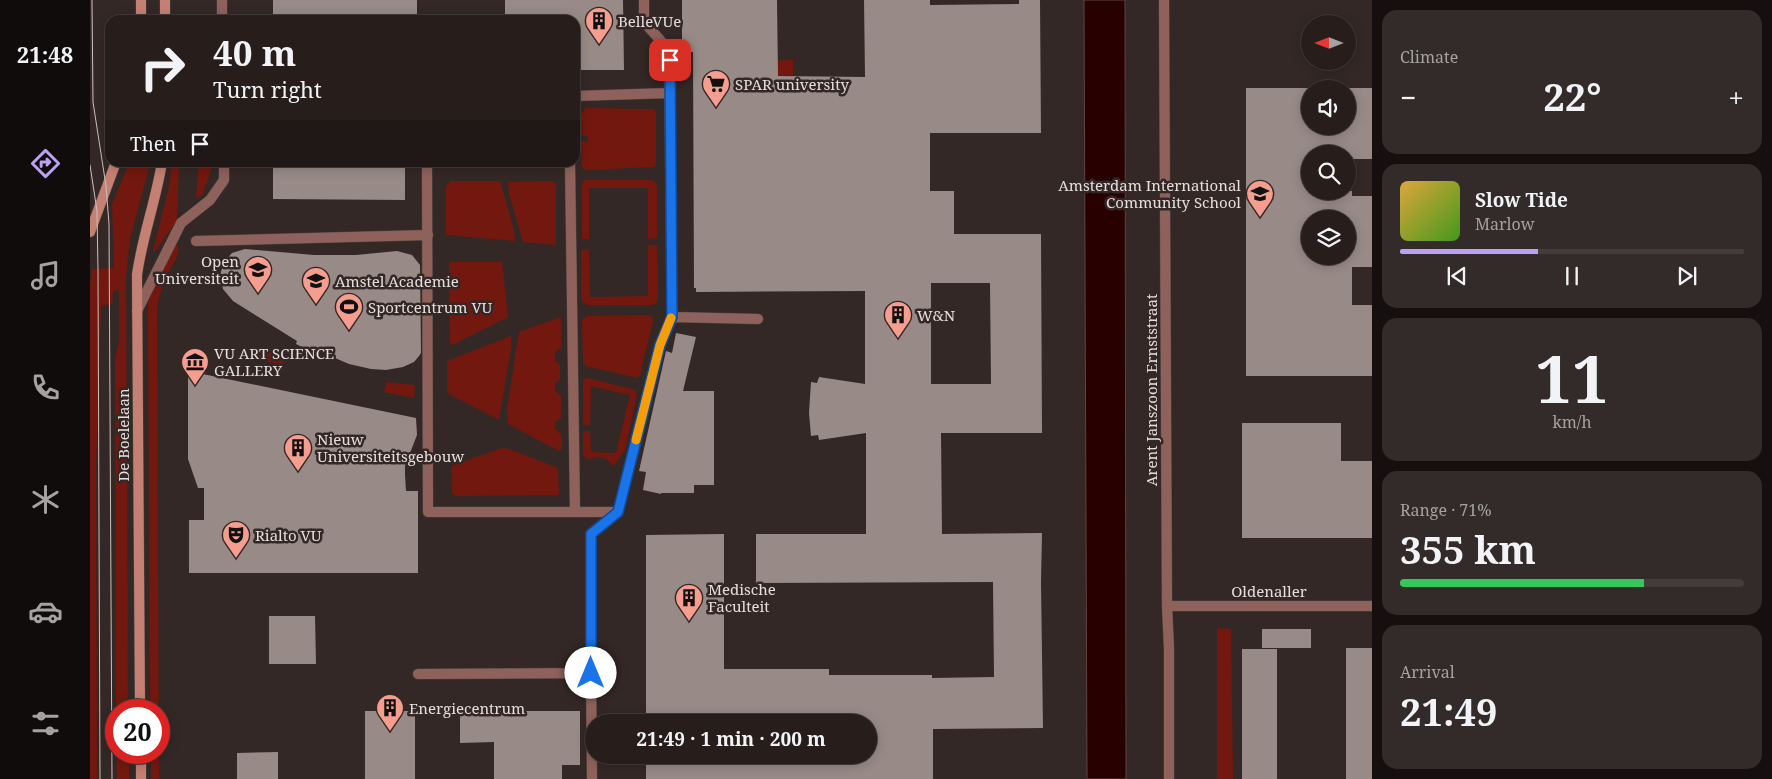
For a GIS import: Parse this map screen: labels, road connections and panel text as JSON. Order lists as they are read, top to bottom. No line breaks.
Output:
{"streets":{"main road":["De Boelelaan"],"street":["Arent Janszoon Ernststraat","Oldenaller"]},"crossings":[["Arent Janszoon Ernststraat","Oldenaller"]],"places":{"building":["BelleVUe","W&N","Nieuw Universiteitsgebouw","Medische Faculteit","Energiecentrum"],"supermarket":["SPAR university"],"school or university":["Amsterdam International Community School","Open Universiteit","Amstel Academie"],"sports":["Sportcentrum VU"],"museum":["VU ART SCIENCE GALLERY"],"theatre":["Rialto VU"]},"north":"left","page":{"tabs":"21:48","tile":["Climate",["11","km/h"],["Range · 71%","355 km"],["Arrival","21:49"]],"turn":["40 m","Turn right"],"heat":["−","22°","+"],"then":"Then","song":["Slow Tide","Marlow"],"limit":"20","trip":"21:49 · 1 min · 200 m"}}
